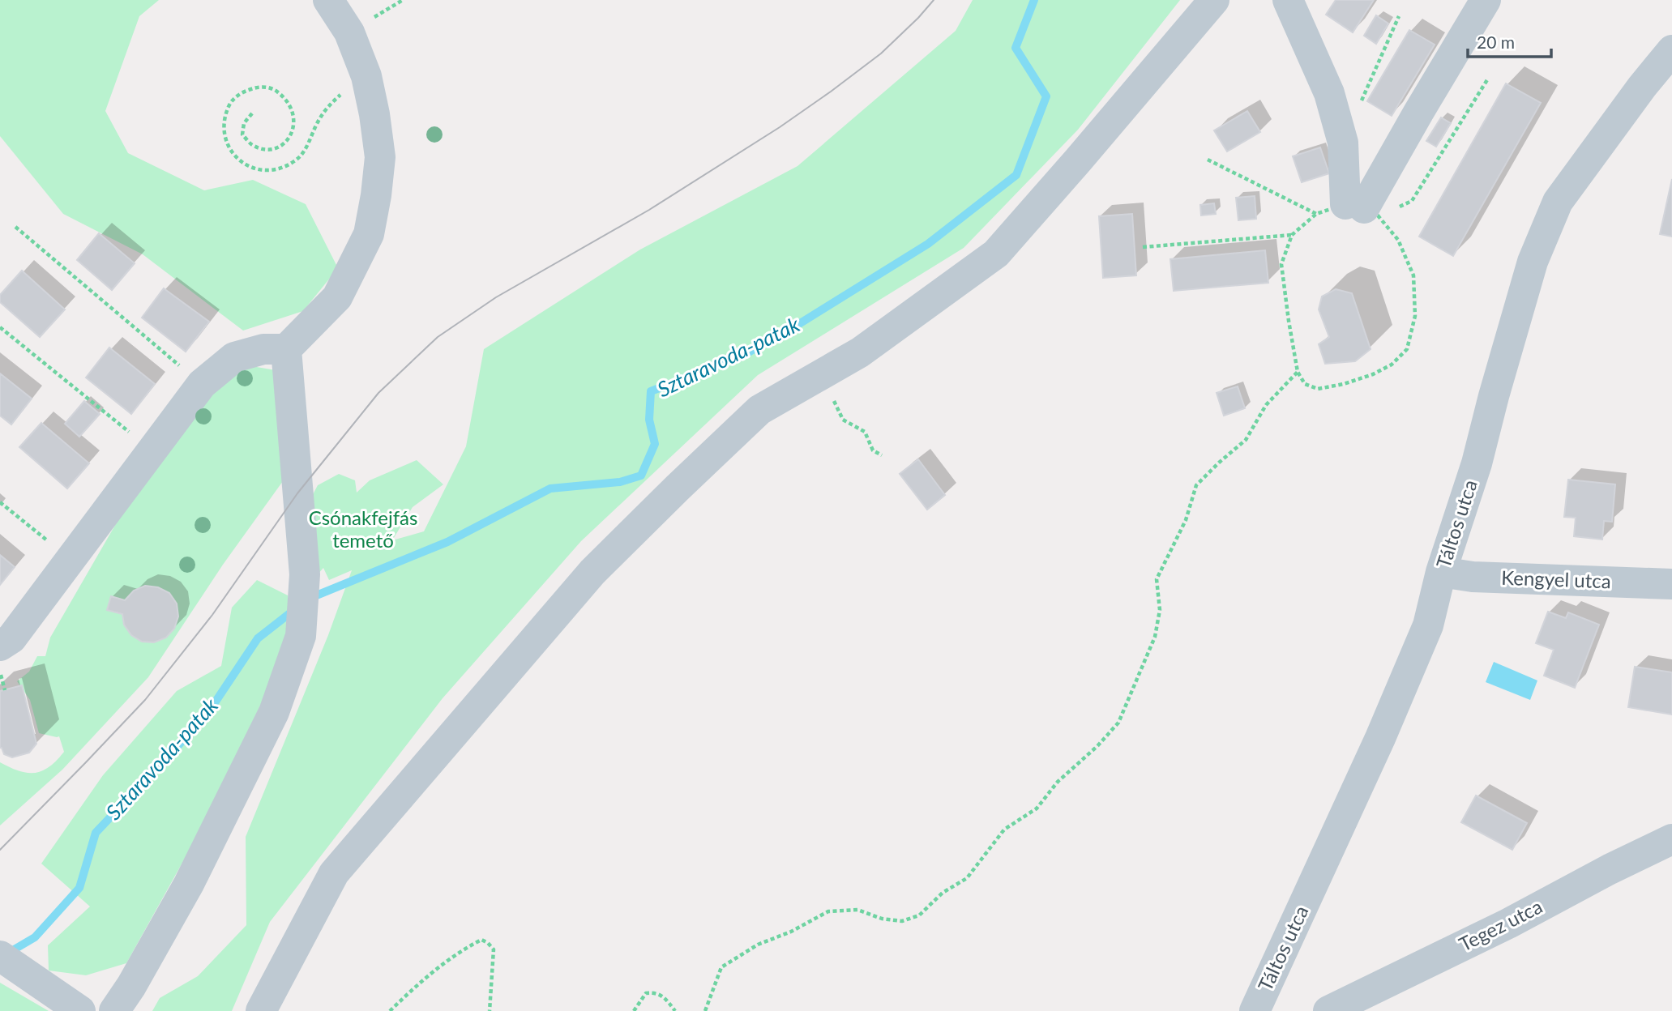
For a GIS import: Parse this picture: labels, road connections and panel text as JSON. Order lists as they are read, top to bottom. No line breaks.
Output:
{"streets":{"street":["Táltos utca","Kengyel utca","Tegez utca"]},"crossings":[["Táltos utca","Kengyel utca"]],"water":["Sztaravoda-patak"],"parks":["Csónakfejfás temető"],"scale_bar":"20 m"}
